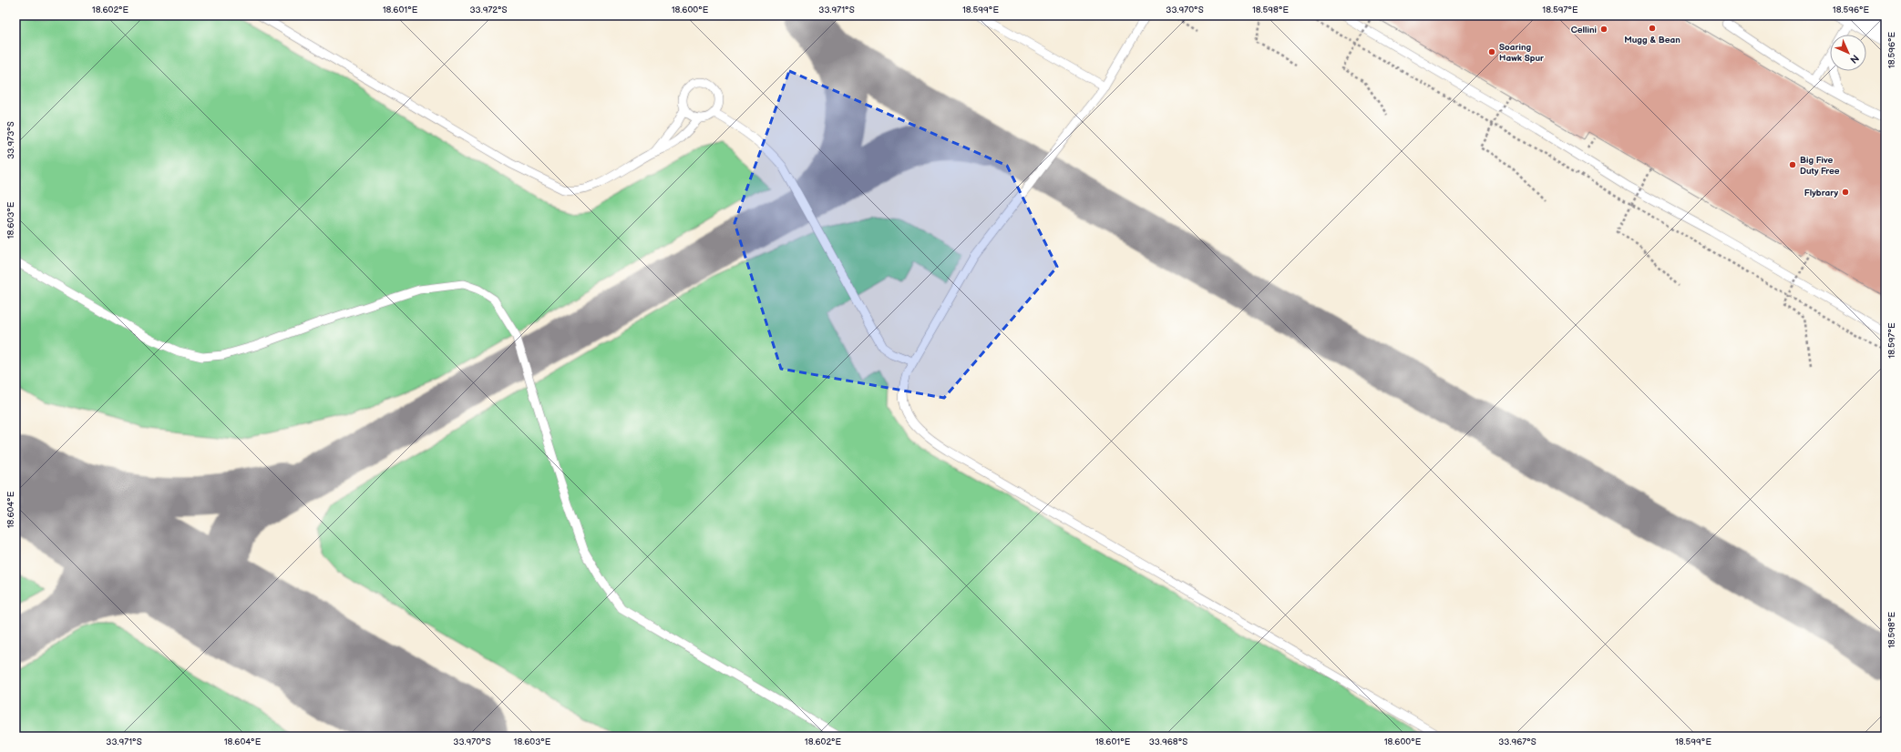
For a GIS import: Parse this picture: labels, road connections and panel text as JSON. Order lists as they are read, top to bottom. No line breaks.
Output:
{"places":["Mugg & Bean","Cellini","Soaring Hawk Spur","Big Five Duty Free","Flybrary"],"north":"bottom right","coordinates":["18.602°E","18.601°E","33.972°S","18.600°E","33.971°S","18.599°E","33.970°S","18.598°E","18.597°E","18.596°E","33.973°S","18.603°E","18.604°E","33.968°S","33.967°S"]}
